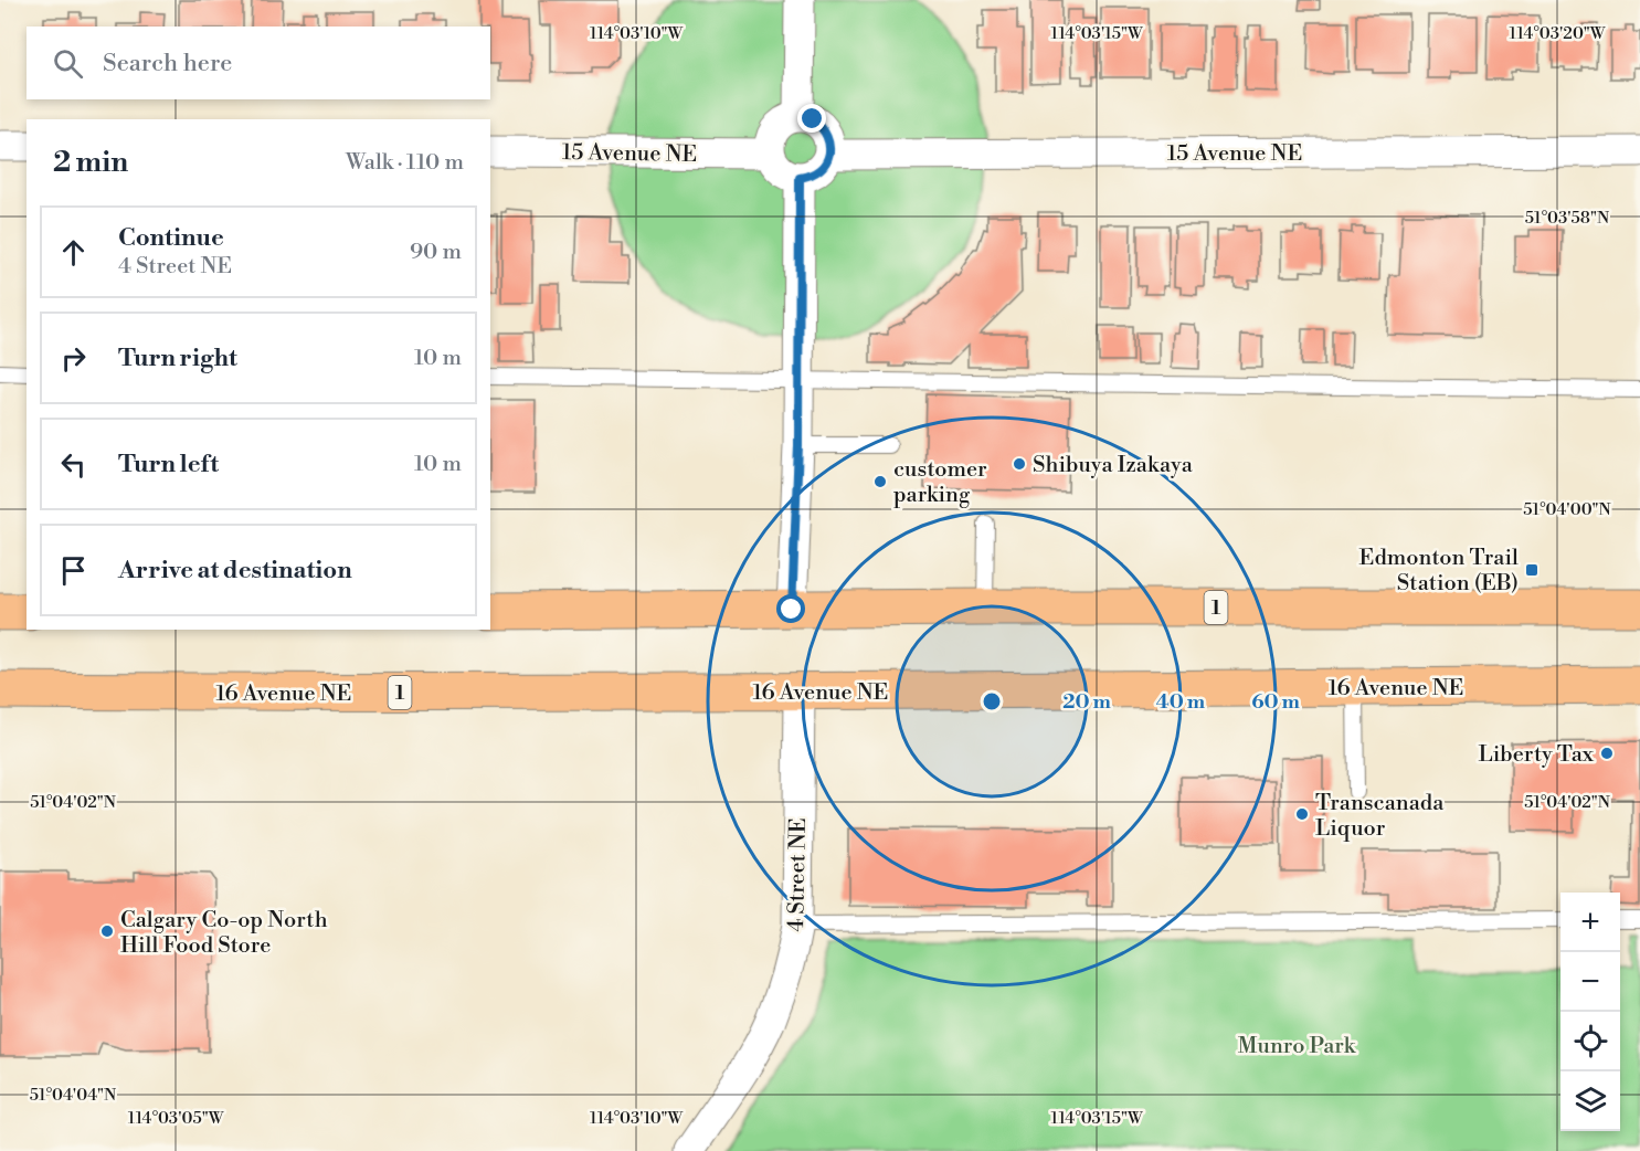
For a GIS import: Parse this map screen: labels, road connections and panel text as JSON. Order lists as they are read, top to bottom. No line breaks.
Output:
{"streets":{"highway":["1","16 Avenue NE"],"street":["15 Avenue NE","4 Street NE"]},"crossings":[["16 Avenue NE","4 Street NE"]],"parks":["Munro Park"],"places":{"other":["Shibuya Izakaya","customer parking","Liberty Tax","Transcanada Liquor","Calgary Co-op North Hill Food Store"],"transit":["Edmonton Trail Station (EB)"]},"page":{"search":"Search here","heading":["2 min","Walk · 110 m"],"list":[["Continue","4 Street NE","90 m"],["Turn right","10 m"],["Turn left","10 m"],"Arrive at destination"],"map_buttons":["+","−"]},"coordinates":["114°03'10\"W","114°03'15\"W","114°03'20\"W","51°03'58\"N","51°04'00\"N","51°04'02\"N","51°04'04\"N","114°03'05\"W"],"rings":["20 m","40 m","60 m"]}
